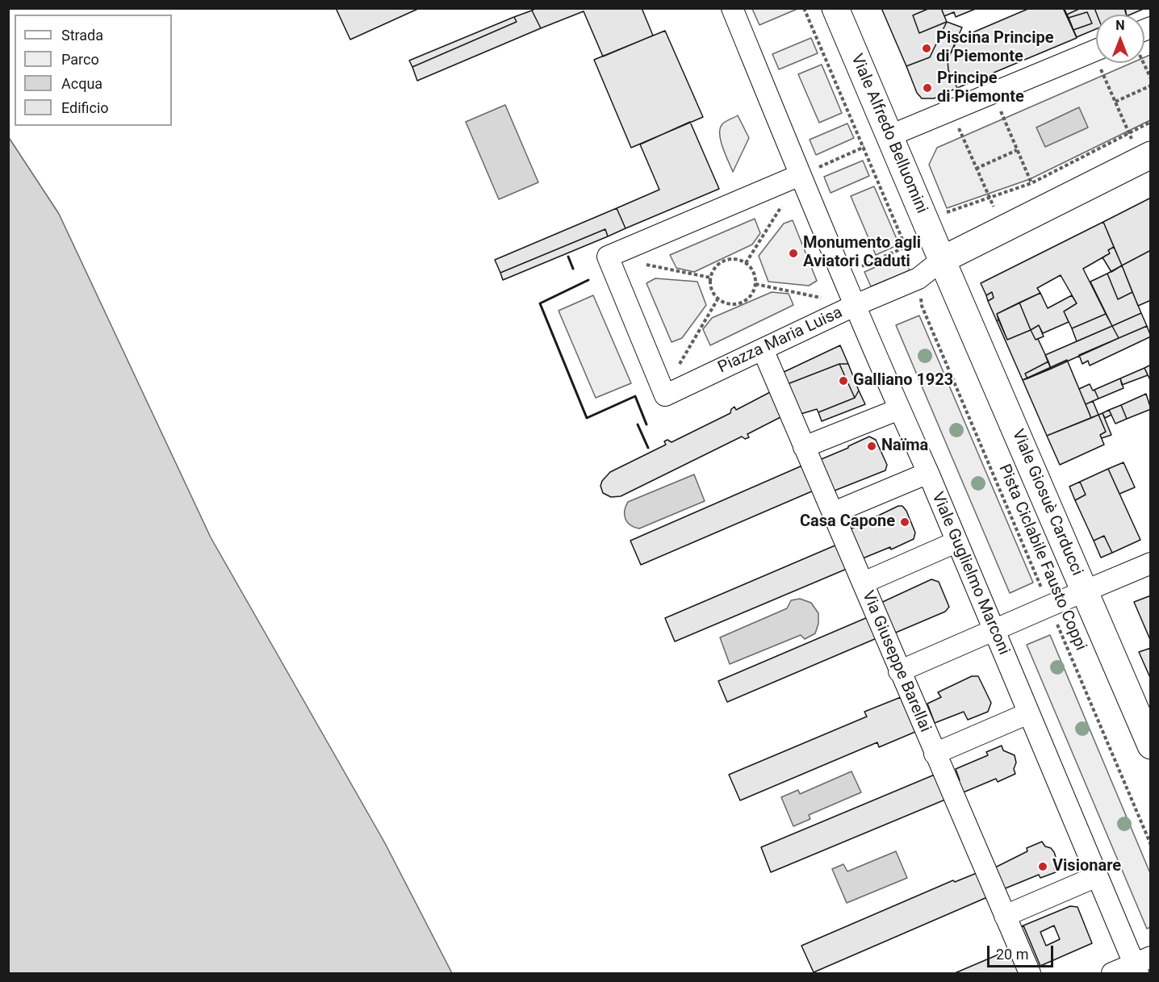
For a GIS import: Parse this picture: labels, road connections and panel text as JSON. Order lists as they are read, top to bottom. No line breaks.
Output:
{"streets":{"street":["Viale Alfredo Belluomini","Piazza Maria Luisa","Viale Giosuè Carducci","Viale Guglielmo Marconi","Via Giuseppe Barellai"],"path":["Pista Ciclabile Fausto Coppi"]},"crossings":[["Viale Alfredo Belluomini","Viale Giosuè Carducci"],["Piazza Maria Luisa","Viale Guglielmo Marconi"],["Piazza Maria Luisa","Via Giuseppe Barellai"]],"places":["Piscina Principe di Piemonte","Principe di Piemonte","Monumento agli Aviatori Caduti","Galliano 1923","Naïma","Casa Capone","Visionare"],"legend":["Strada","Parco","Acqua","Edificio"],"scale_bar":"20 m","north":"top"}
